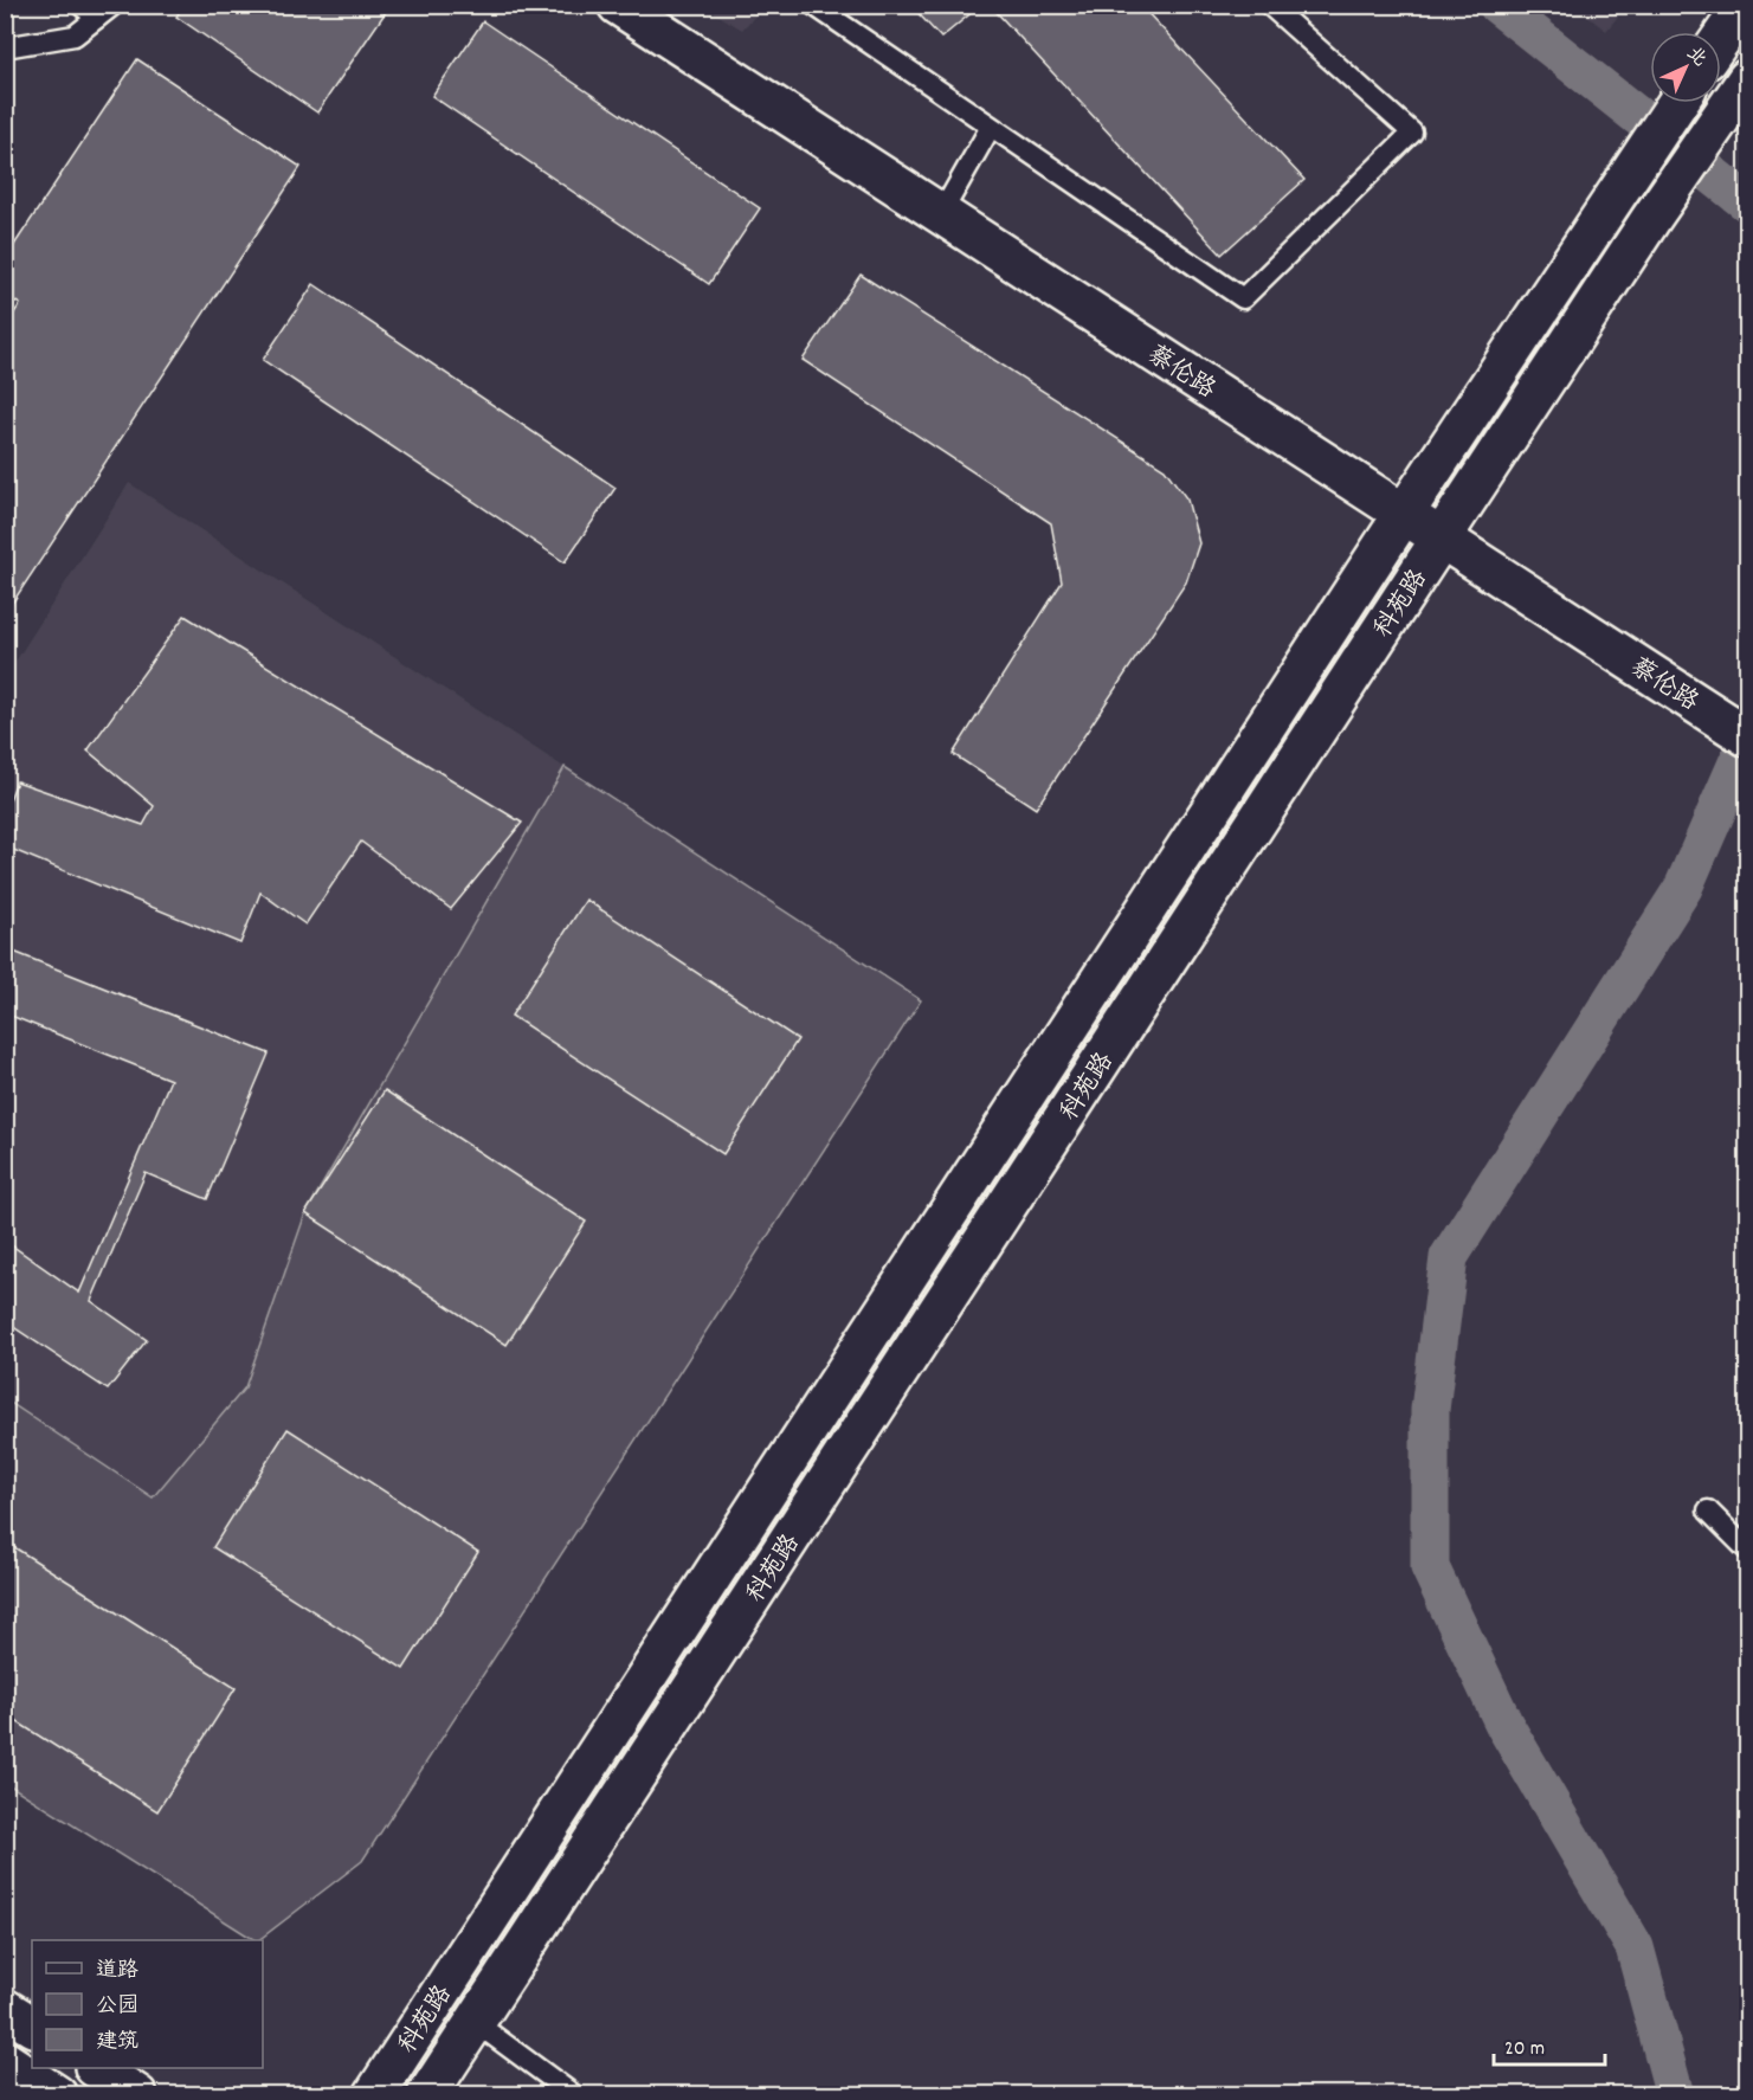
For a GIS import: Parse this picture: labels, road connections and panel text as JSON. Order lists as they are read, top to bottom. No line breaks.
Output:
{"streets":{"street":["蔡伦路","科苑路"]},"crossings":[["蔡伦路","科苑路"]],"legend":["道路","公园","建筑"],"scale_bar":"20 m","north":"top right"}
